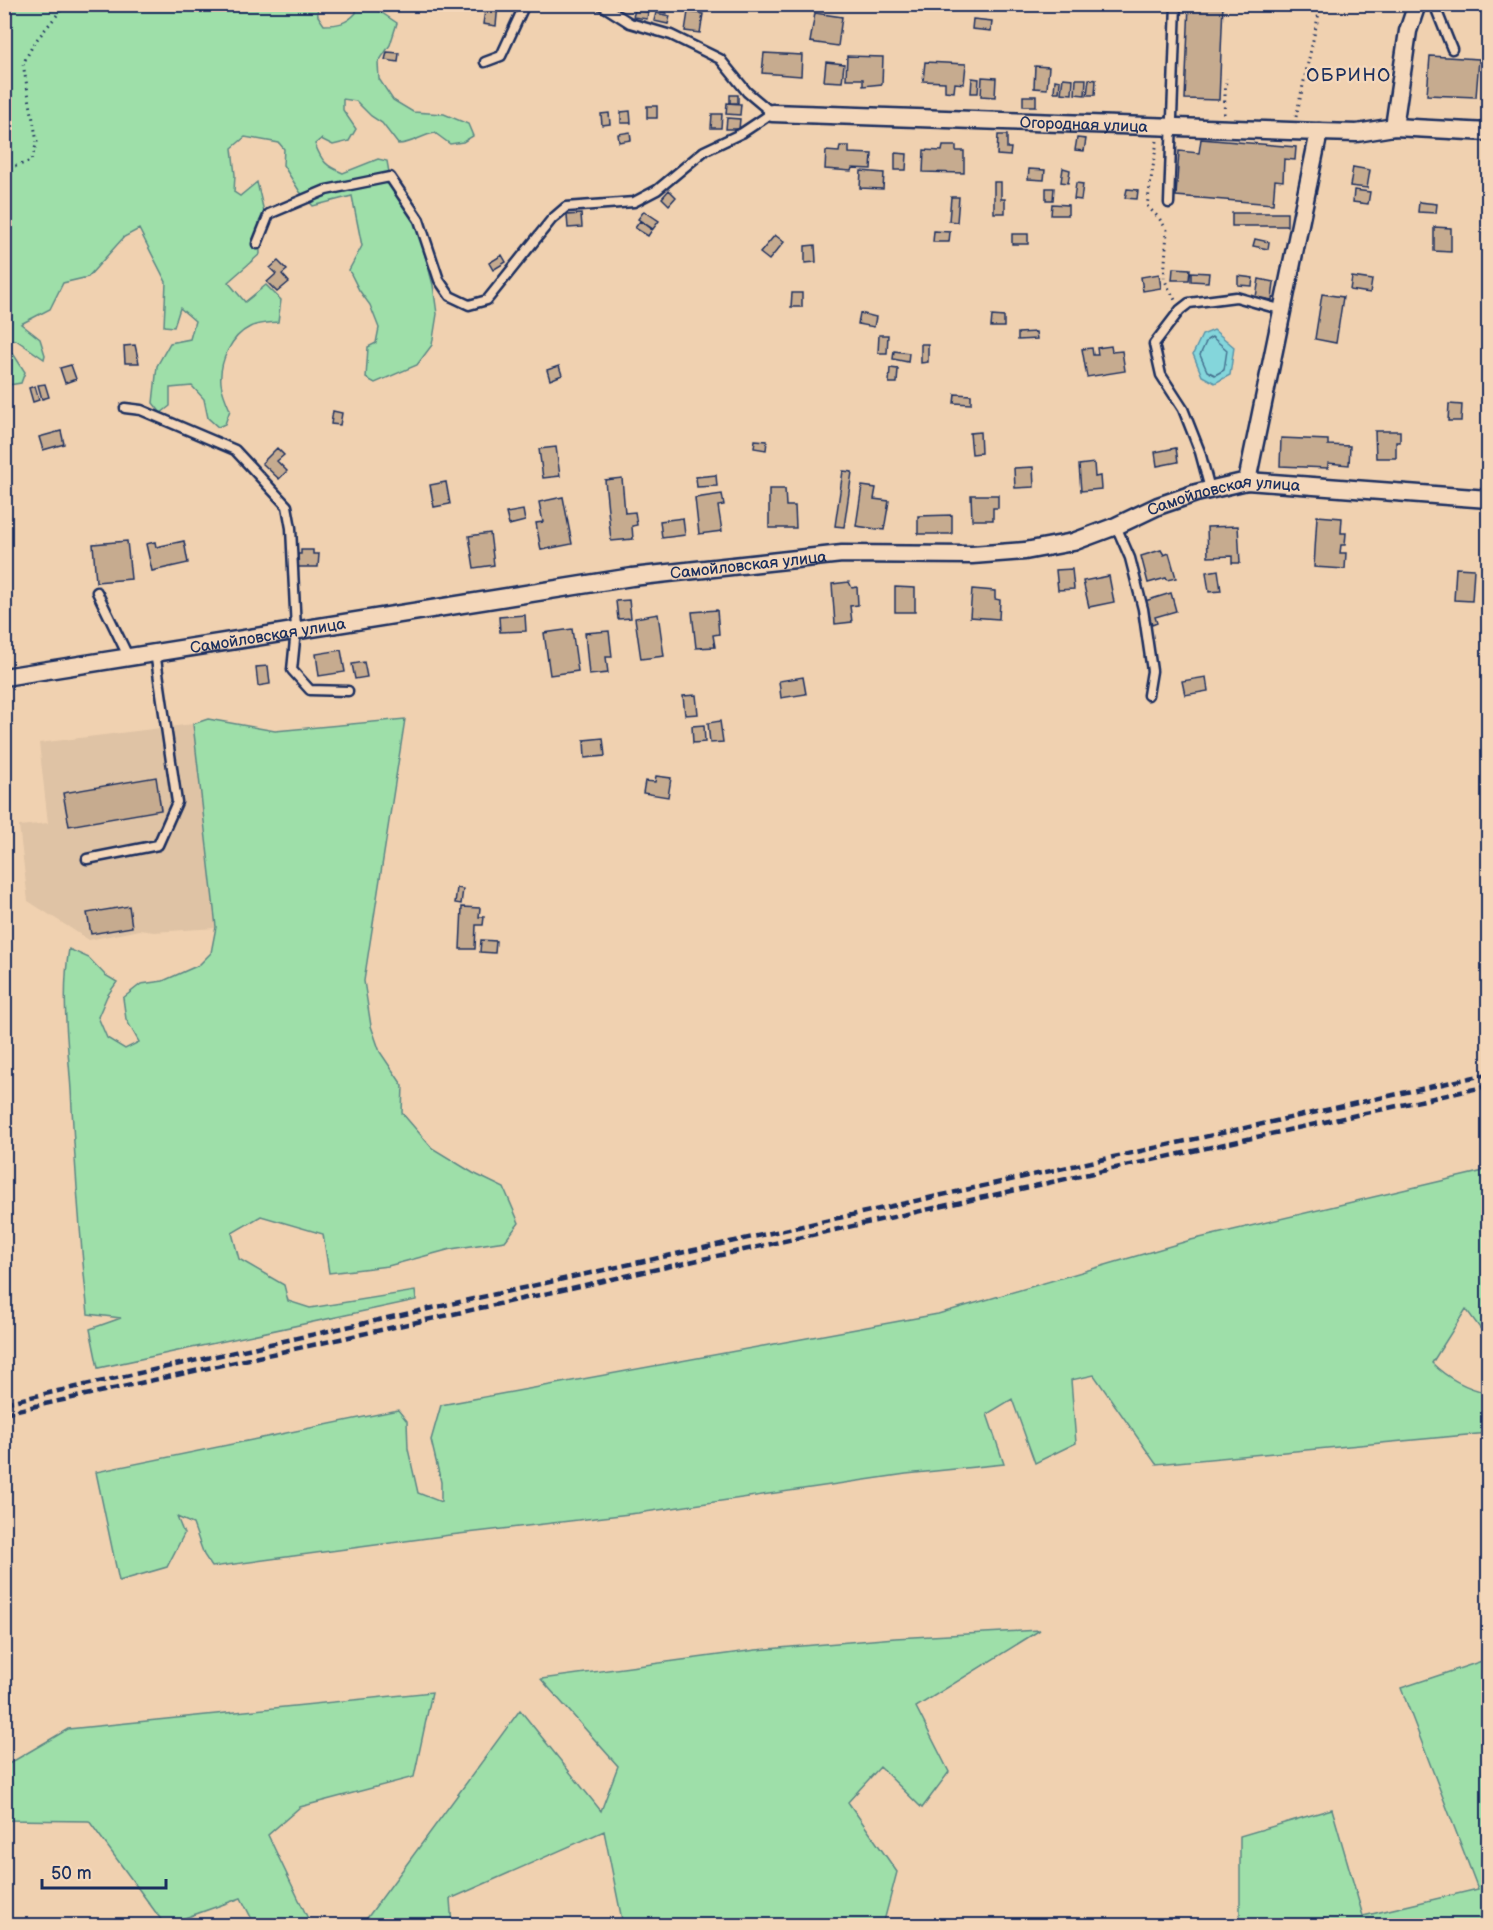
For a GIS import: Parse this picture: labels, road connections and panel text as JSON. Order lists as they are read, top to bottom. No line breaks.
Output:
{"streets":{"street":["Огородная улица","Самойловская улица"]},"districts":["ОБРИНО"],"scale_bar":"50 m"}
